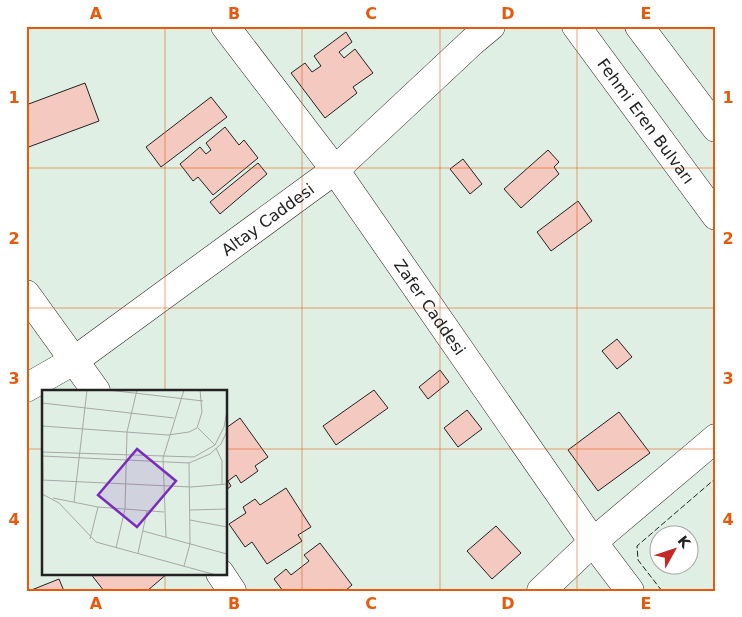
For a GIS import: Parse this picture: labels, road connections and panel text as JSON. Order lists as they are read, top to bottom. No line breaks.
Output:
{"streets":{"street":["Fehmi Eren Bulvarı","Altay Caddesi","Zafer Caddesi"]},"crossings":[["Altay Caddesi","Zafer Caddesi"]],"north":"top right","grid":{"columns":["A","B","C","D","E"],"rows":["1","2","3","4"]}}
